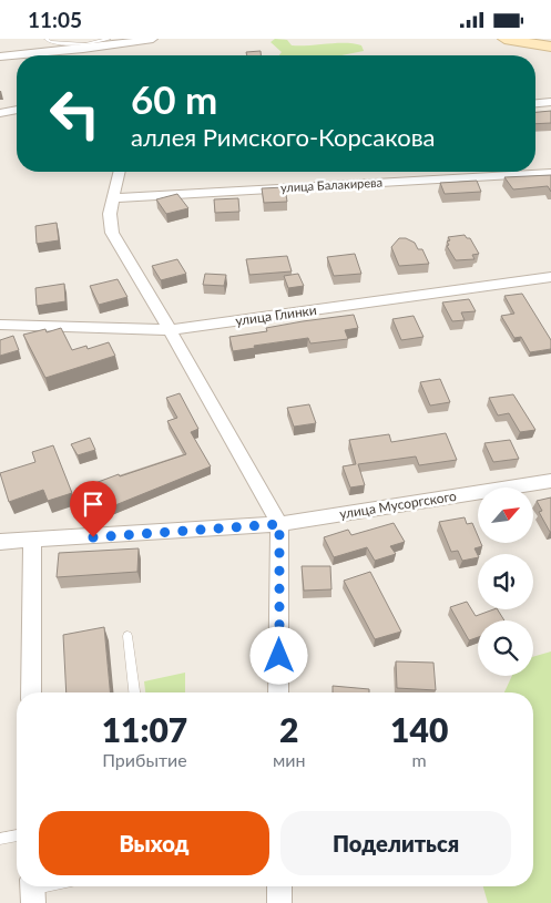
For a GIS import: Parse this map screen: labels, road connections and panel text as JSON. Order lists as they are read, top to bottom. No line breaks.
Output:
{"streets":{"street":["улица Балакирева","улица Глинки","улица Мусоргского"]},"north":"top right","page":{"status":"11:05","turn":["60 m","аллея Римского-Корсакова"],"eta":["11:07","Прибытие","2","мин","140","m"],"buttons":["Выход","Поделиться"]}}
